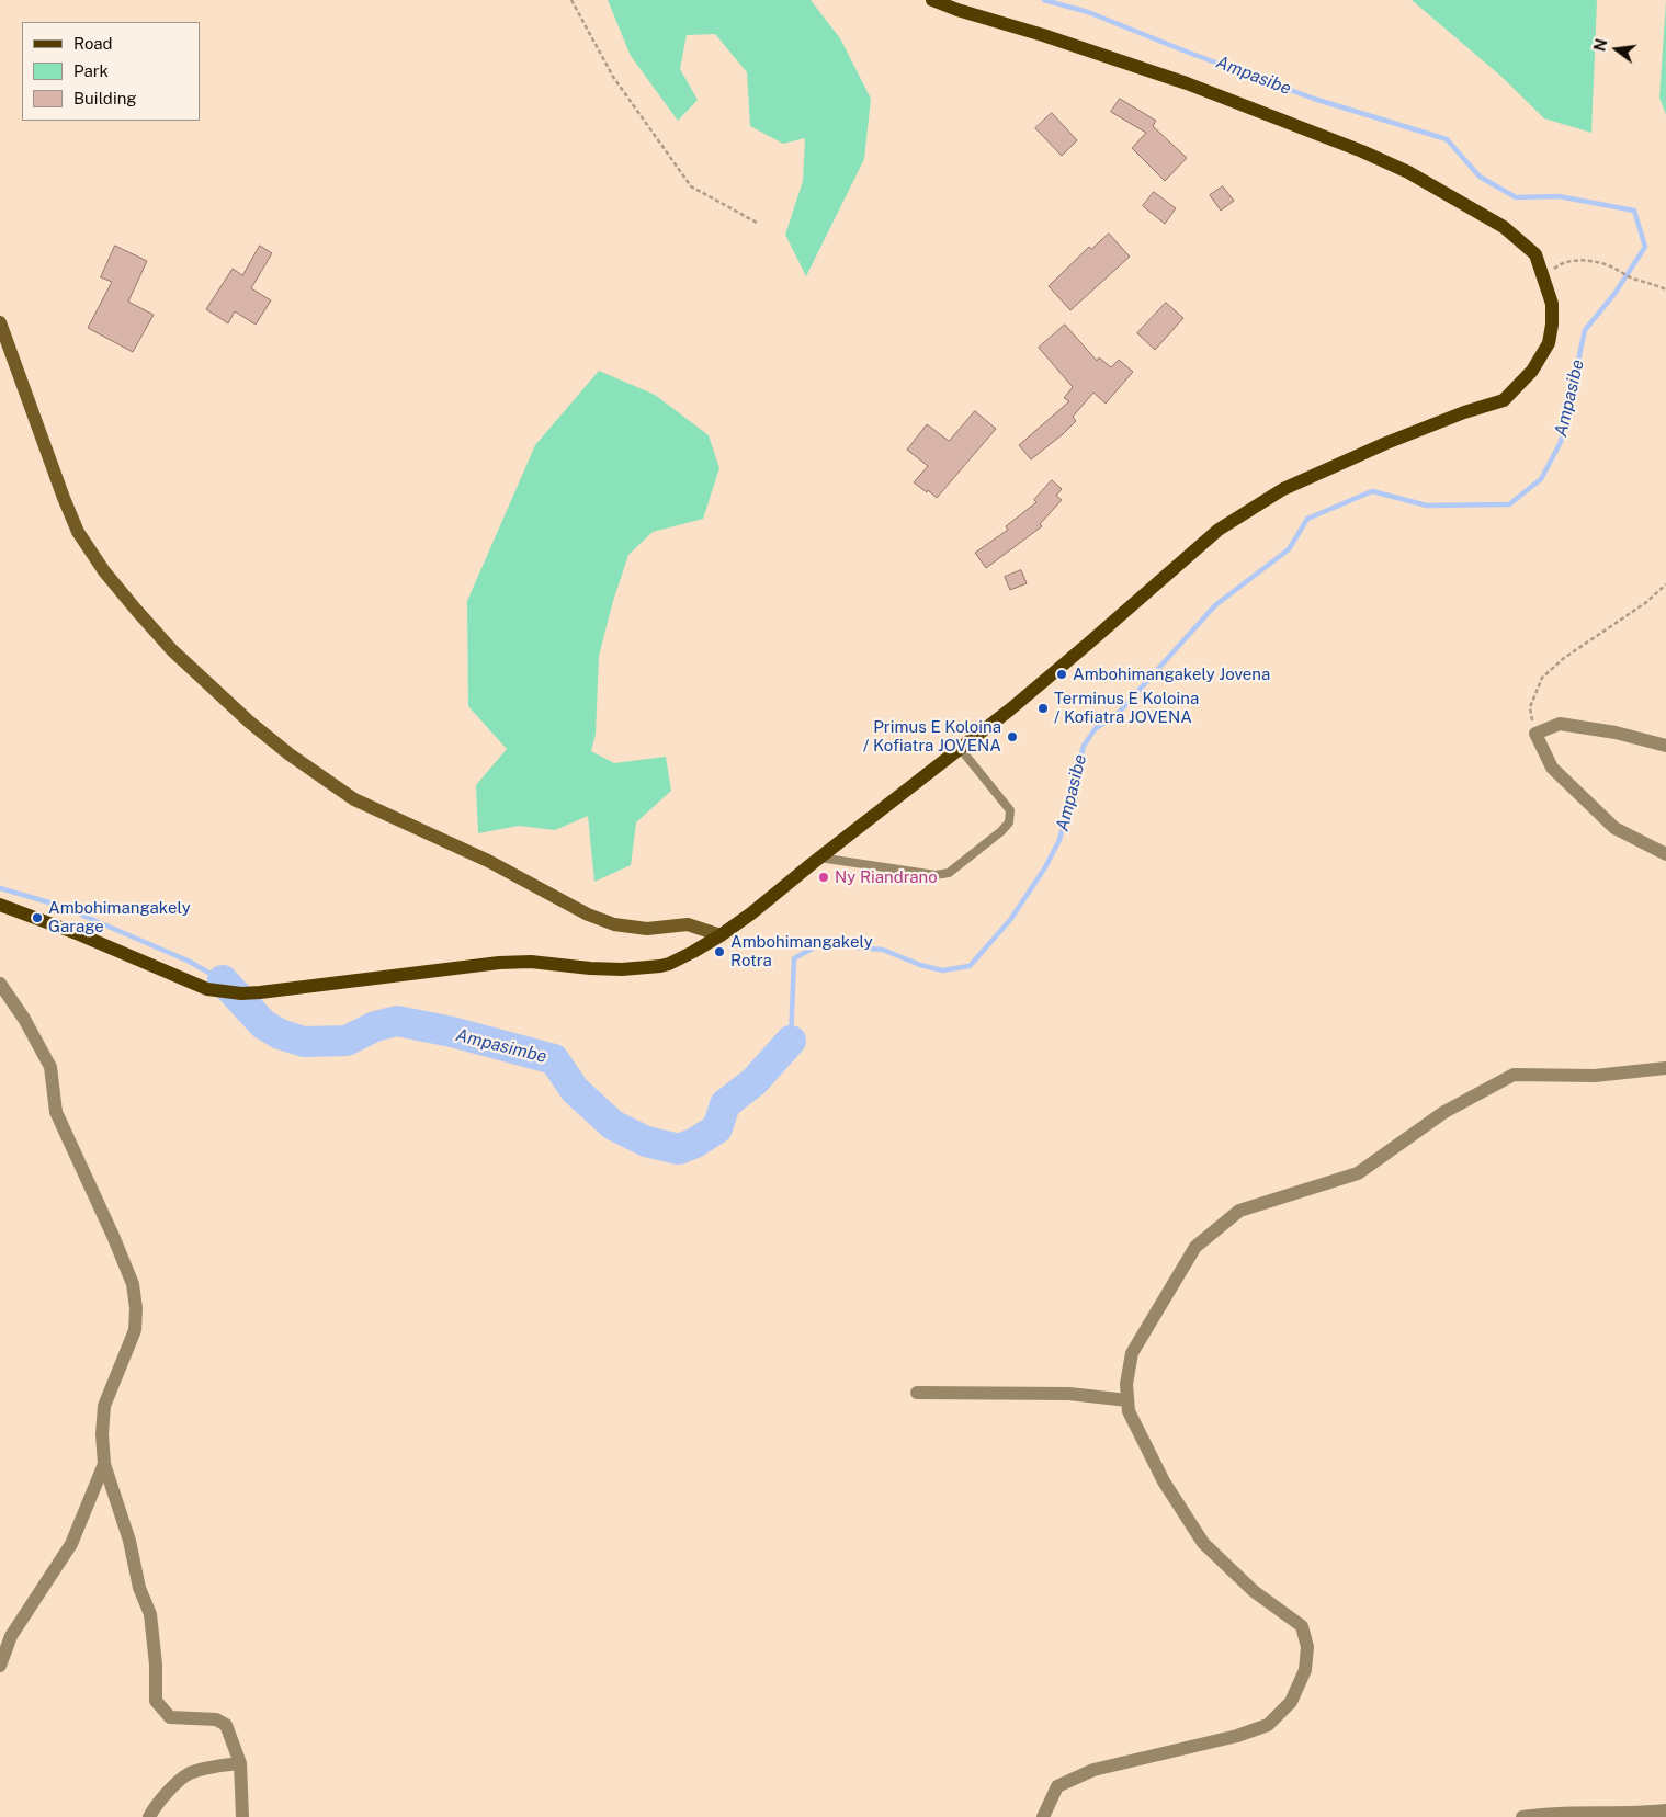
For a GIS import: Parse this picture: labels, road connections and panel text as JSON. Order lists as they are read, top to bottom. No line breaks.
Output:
{"water":["Ampasibe","Ampasimbe"],"places":["Ambohimangakely Jovena","Terminus E Koloina / Kofiatra JOVENA","Primus E Koloina / Kofiatra JOVENA","Ny Riandrano","Ambohimangakely Garage","Ambohimangakely Rotra"],"legend":["Road","Park","Building"],"north":"left"}
